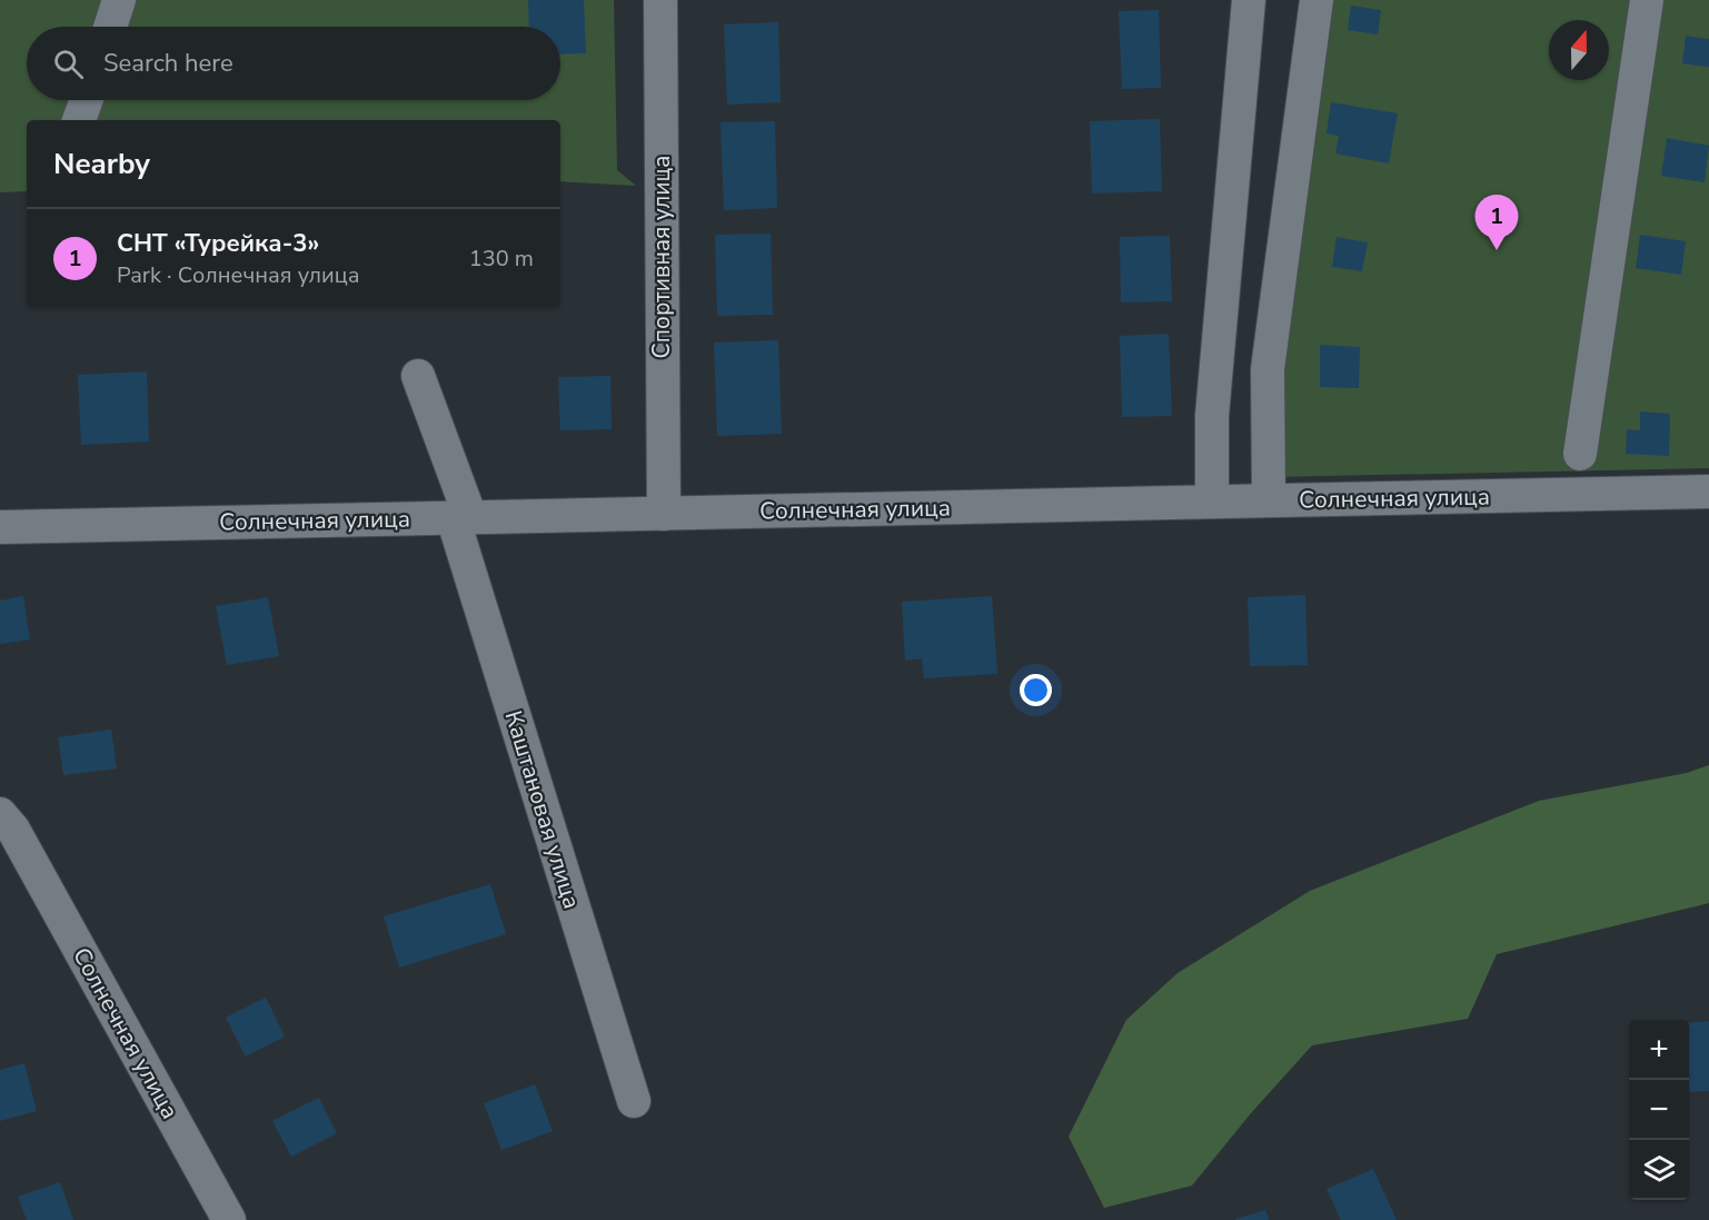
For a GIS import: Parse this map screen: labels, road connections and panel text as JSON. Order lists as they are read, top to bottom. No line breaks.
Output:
{"streets":{"street":["Спортивная улица","Солнечная улица","Каштановая улица"]},"crossings":[["Спортивная улица","Солнечная улица"],["Солнечная улица","Каштановая улица"]],"north":"top","page":{"search":"Search here","heading":"Nearby","pins":"1","list":[{"mark":"1","name":"СНТ «Турейка-3»","note":"Park · Солнечная улица","value":"130 m"}],"map_buttons":["+","−"]}}
